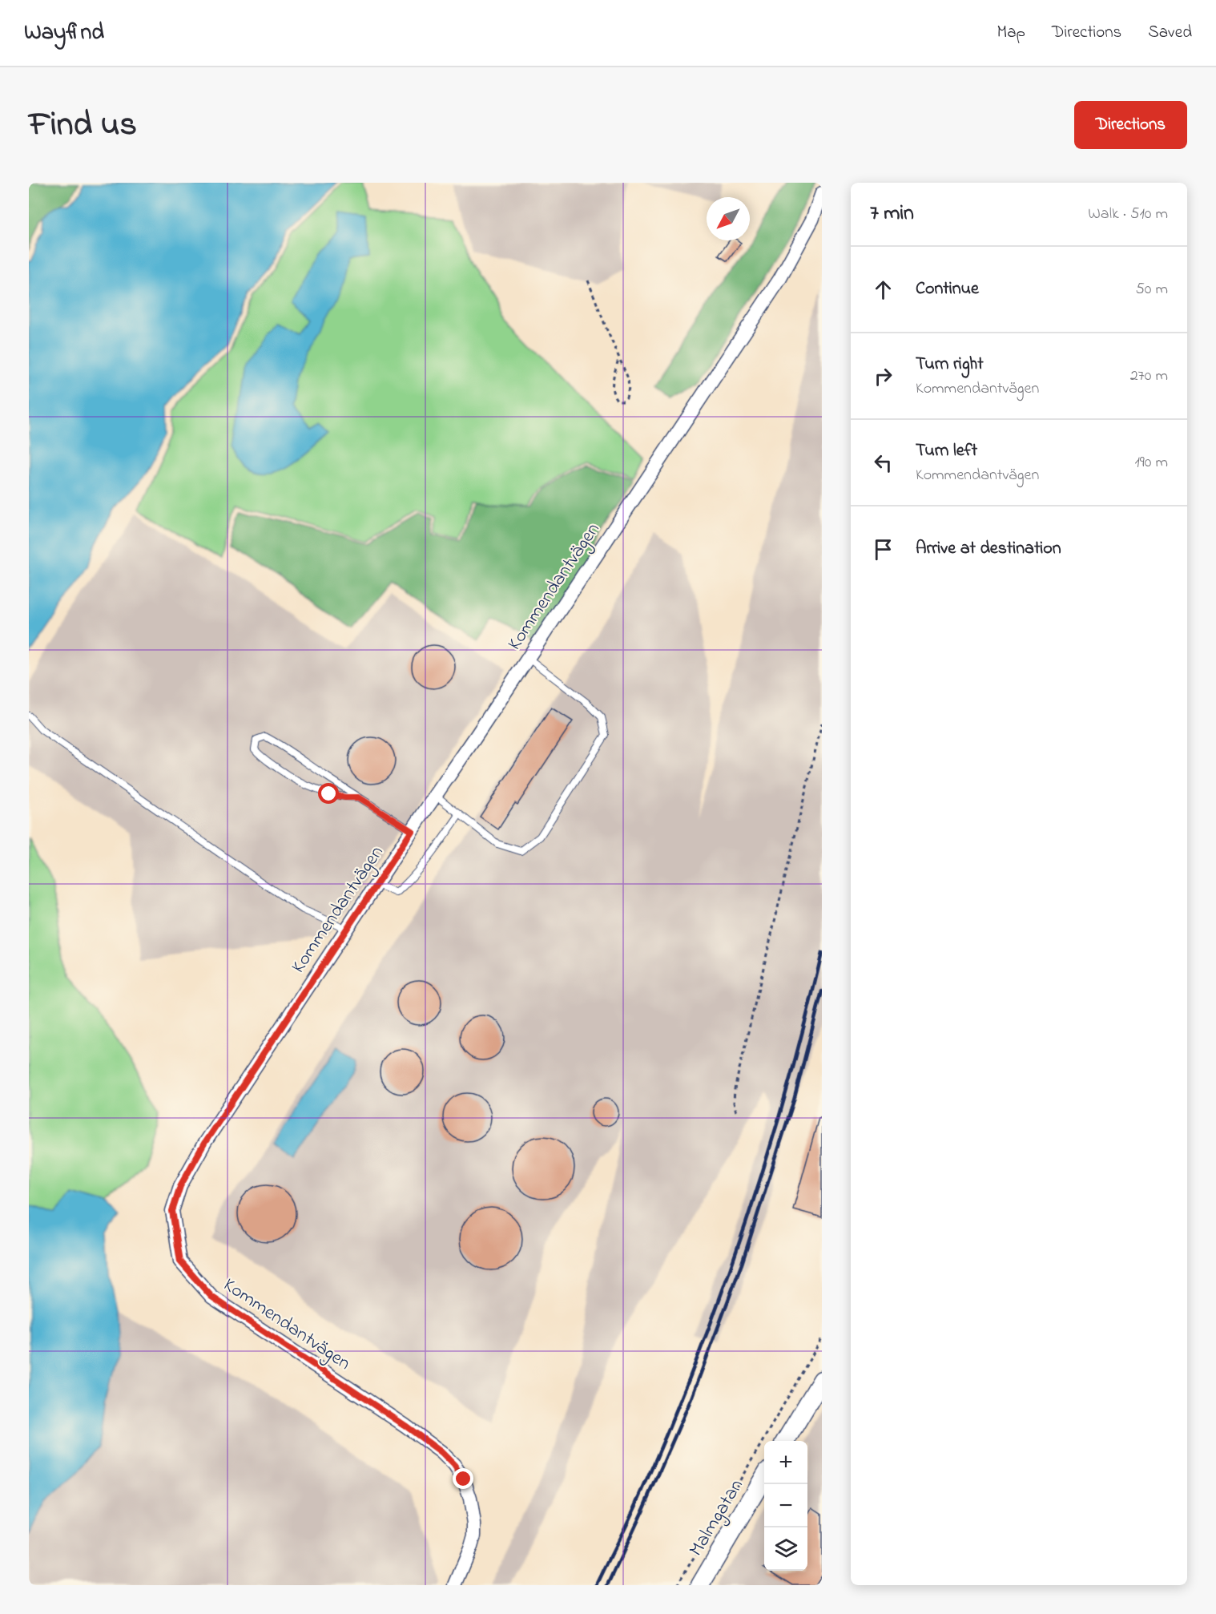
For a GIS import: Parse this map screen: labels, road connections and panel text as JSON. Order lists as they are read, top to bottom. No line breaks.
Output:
{"streets":{"street":["Kommendantvägen","Malmgatan"]},"north":"bottom left","page":{"header":"Wayfind","nav":["Map","Directions","Saved"],"title":"Find us","buttons":"Directions","heading":["7 min","Walk · 510 m"],"list":[["Continue","50 m"],["Turn right","Kommendantvägen","270 m"],["Turn left","Kommendantvägen","190 m"],"Arrive at destination"],"map_buttons":["+","−"]}}
